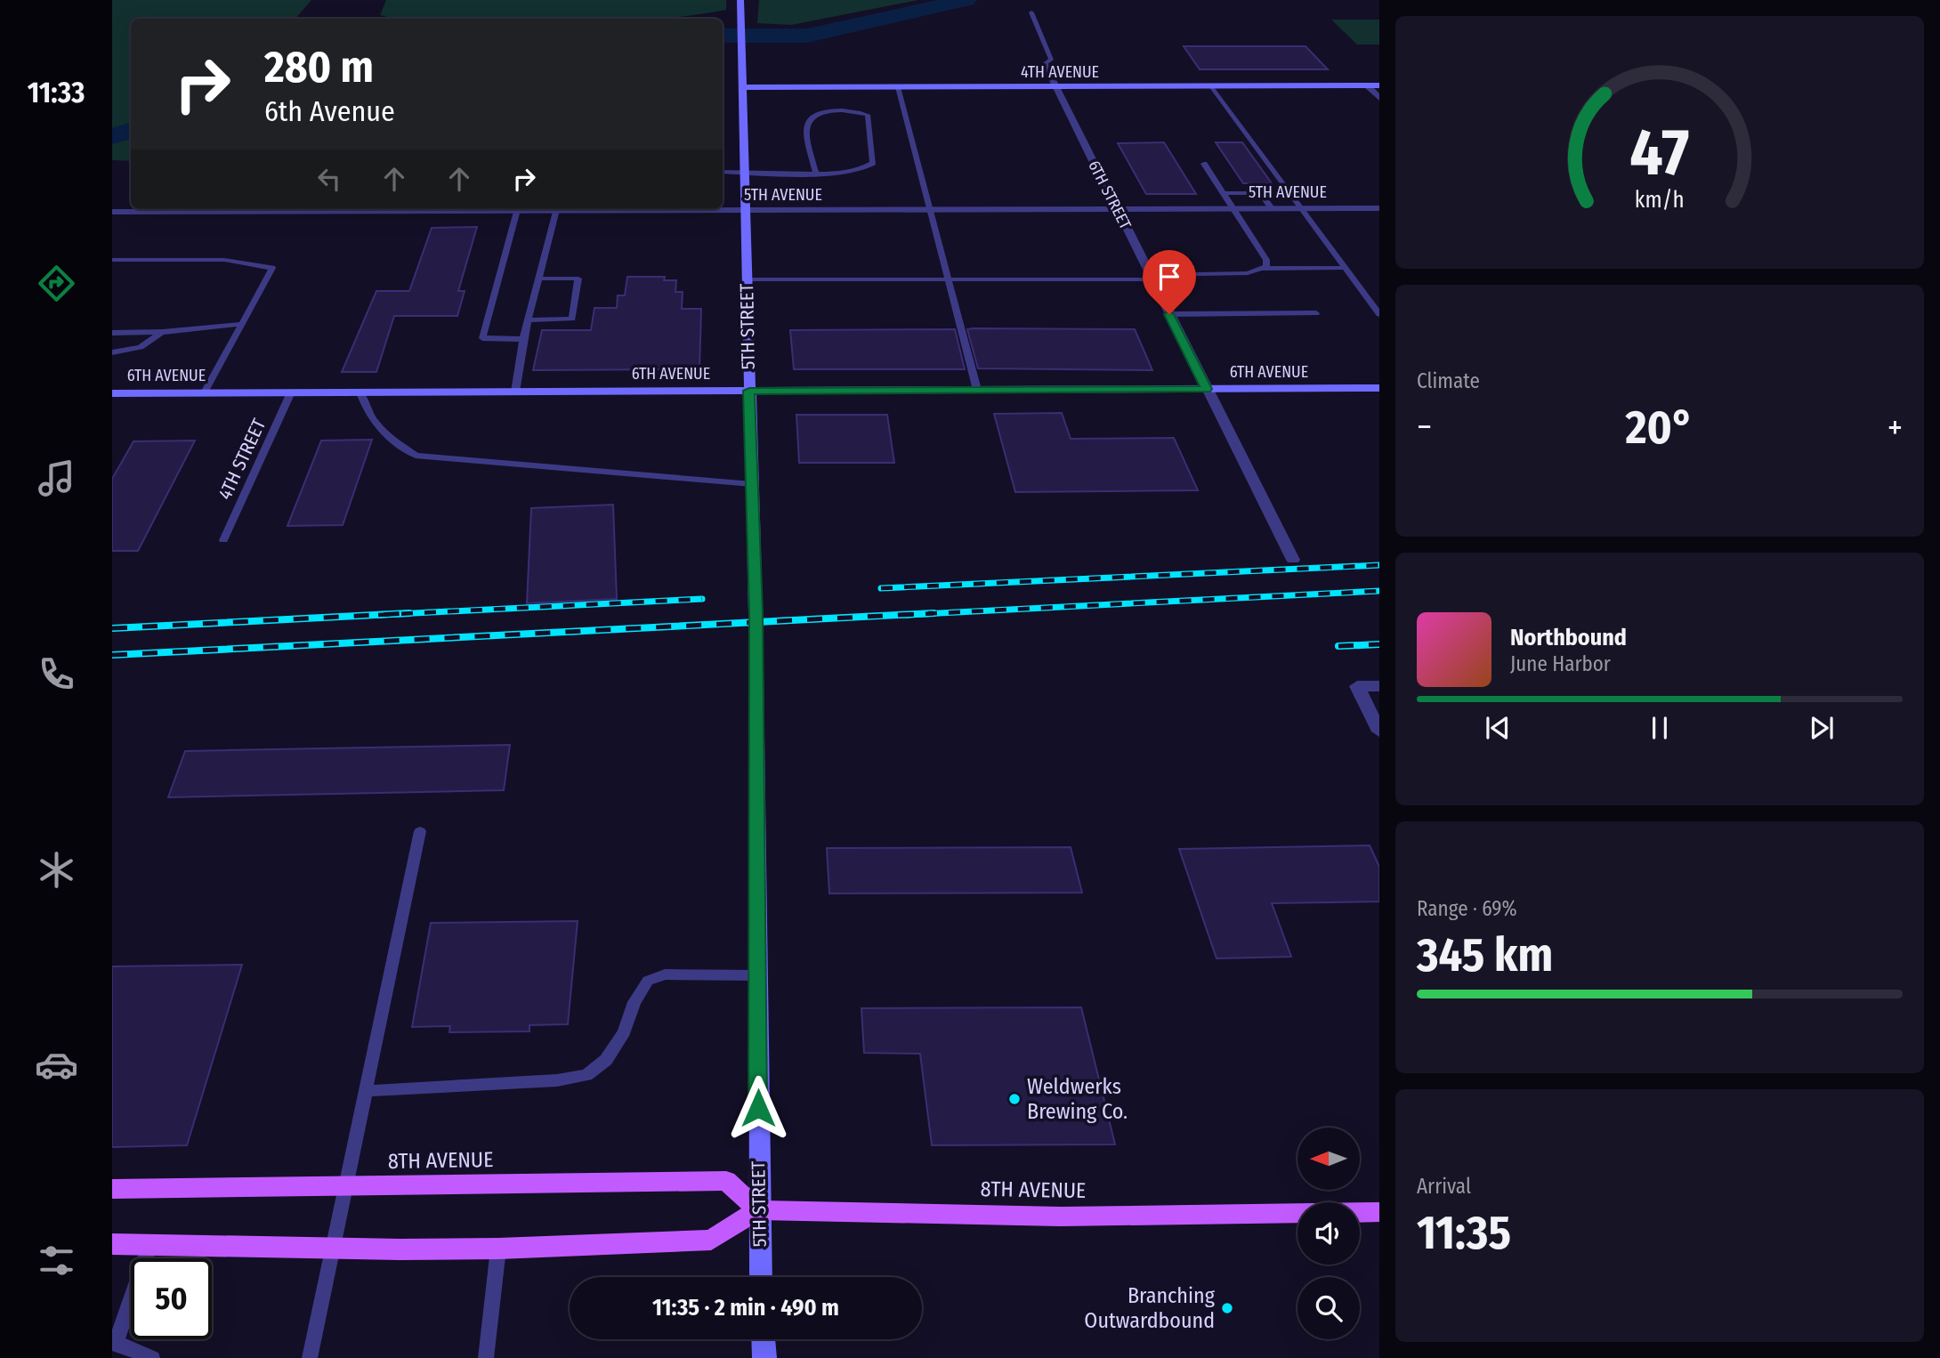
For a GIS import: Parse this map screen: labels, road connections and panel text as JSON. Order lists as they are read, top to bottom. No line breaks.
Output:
{"streets":{"main road":["4TH AVENUE","5TH STREET","6TH AVENUE","8TH AVENUE"],"street":["5TH AVENUE","6TH STREET"],"lane":["4TH STREET"]},"crossings":[["4TH AVENUE","6TH STREET"],["4TH AVENUE","5TH STREET"],["5TH AVENUE","6TH STREET"],["5TH AVENUE","5TH STREET"],["6TH STREET","6TH AVENUE"],["5TH STREET","6TH AVENUE"],["5TH STREET","8TH AVENUE"],["6TH AVENUE","4TH STREET"]],"places":["Weldwerks Brewing Co.","Branching Outwardbound"],"north":"left","page":{"tabs":"11:33","turn":["280 m","6th Avenue"],"tile":["Climate",["Range · 69%","345 km"],["Arrival","11:35"]],"heat":["−","20°","+"],"song":["Northbound","June Harbor"],"limit":"50","trip":"11:35 · 2 min · 490 m","gauge":["47","km/h"]}}
